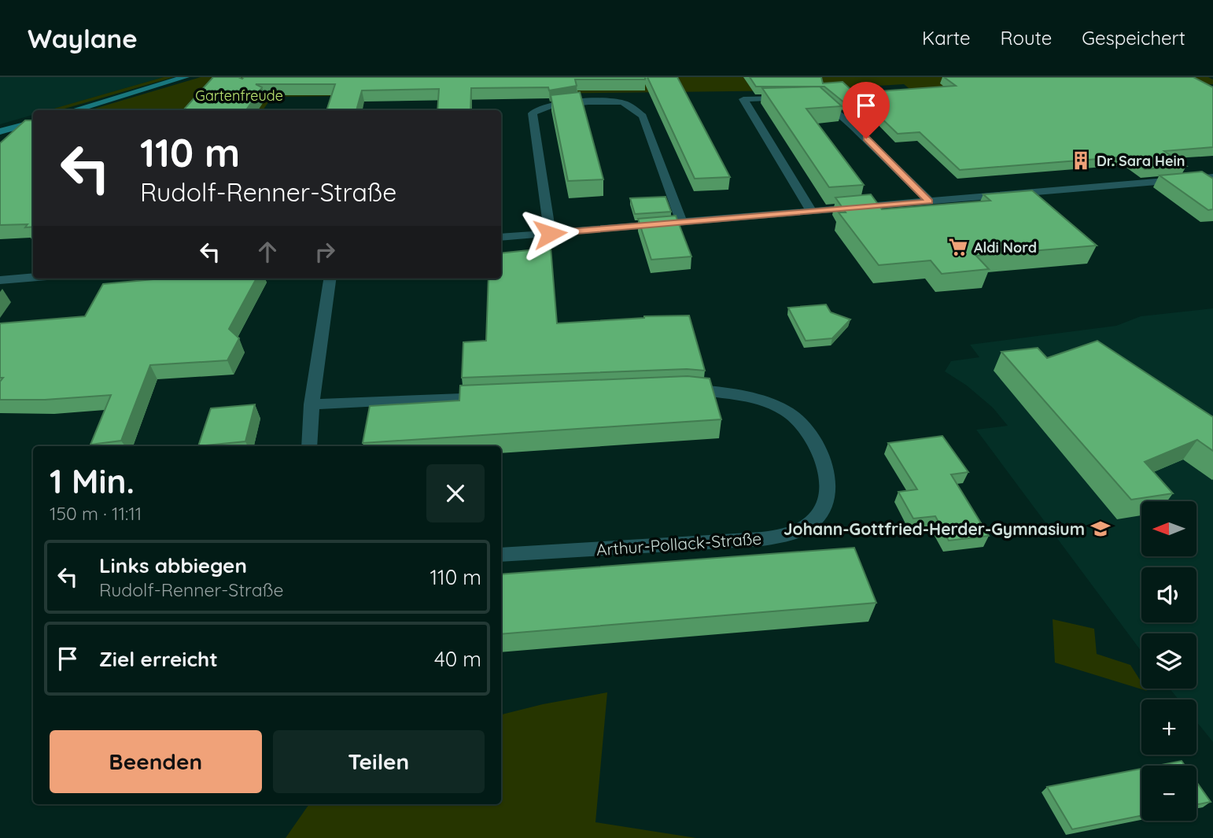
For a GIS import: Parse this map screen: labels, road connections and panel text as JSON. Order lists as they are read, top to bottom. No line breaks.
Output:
{"streets":{"street":["Arthur-Pollack-Straße"]},"parks":["Gartenfreude"],"places":{"building":["Dr. Sara Hein"],"supermarket":["Aldi Nord"],"school or university":["Johann-Gottfried-Herder-Gymnasium"]},"north":"left","page":{"header":"Waylane","nav":["Karte","Route","Gespeichert"],"turn":["110 m","Rudolf-Renner-Straße"],"heading":["1 Min.","150 m · 11:11"],"map_buttons":["+","−"],"list":[{"name":"Links abbiegen","note":"Rudolf-Renner-Straße","value":"110 m"},{"name":"Ziel erreicht","value":"40 m"}],"buttons":["Beenden","Teilen"]}}
